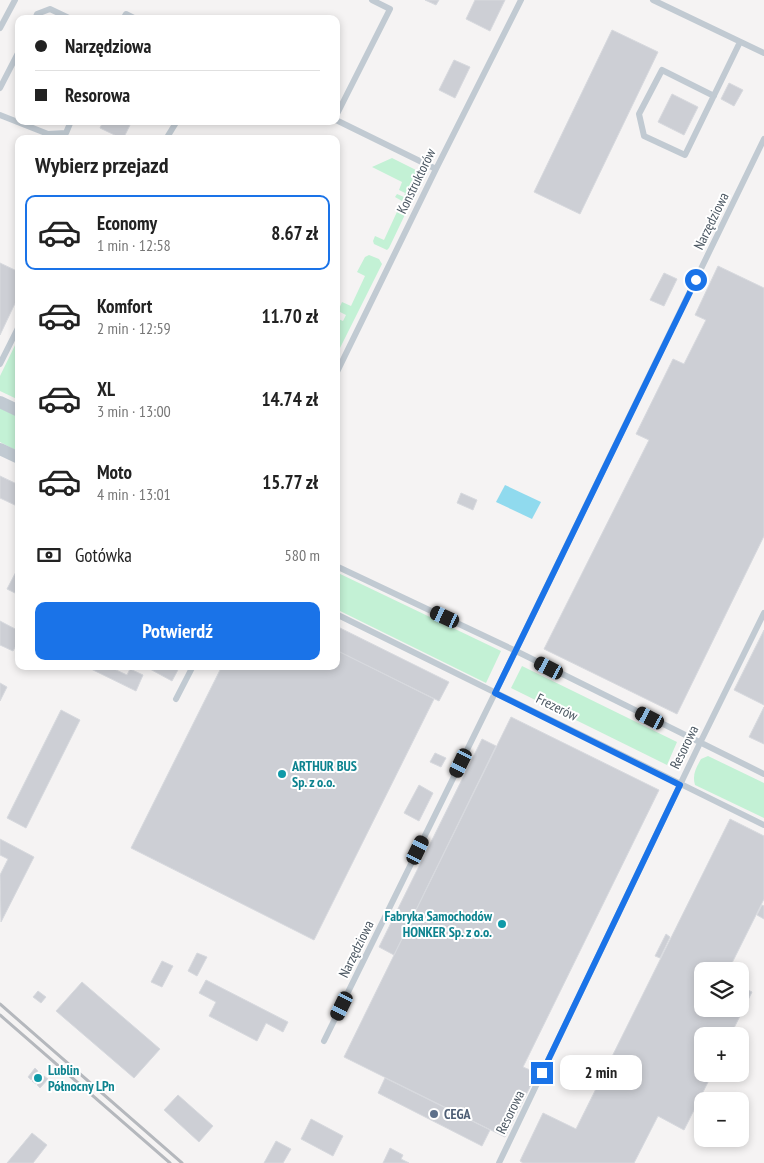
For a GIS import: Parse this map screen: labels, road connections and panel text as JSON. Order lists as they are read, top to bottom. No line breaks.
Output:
{"streets":{"lane":["Konstruktorów","Narzędziowa","Frezerów","Resorowa"]},"crossings":[["Narzędziowa","Frezerów"],["Frezerów","Resorowa"]],"places":["ARTHUR BUS Sp. z o.o.","Fabryka Samochodów HONKER Sp. z o.o.","Lublin Północny LPn","CEGA"],"page":{"banner":["Narzędziowa","Resorowa"],"heading":"Wybierz przejazd","list":[{"name":"Economy","note":"1 min · 12:58","value":"8.67 zł"},{"name":"Komfort","note":"2 min · 12:59","value":"11.70 zł"},{"name":"XL","note":"3 min · 13:00","value":"14.74 zł"},{"name":"Moto","note":"4 min · 13:01","value":"15.77 zł"}],"pay":["Gotówka","580 m"],"buttons":"Potwierdź","map_buttons":["+","−"],"bubble":"2 min"}}
